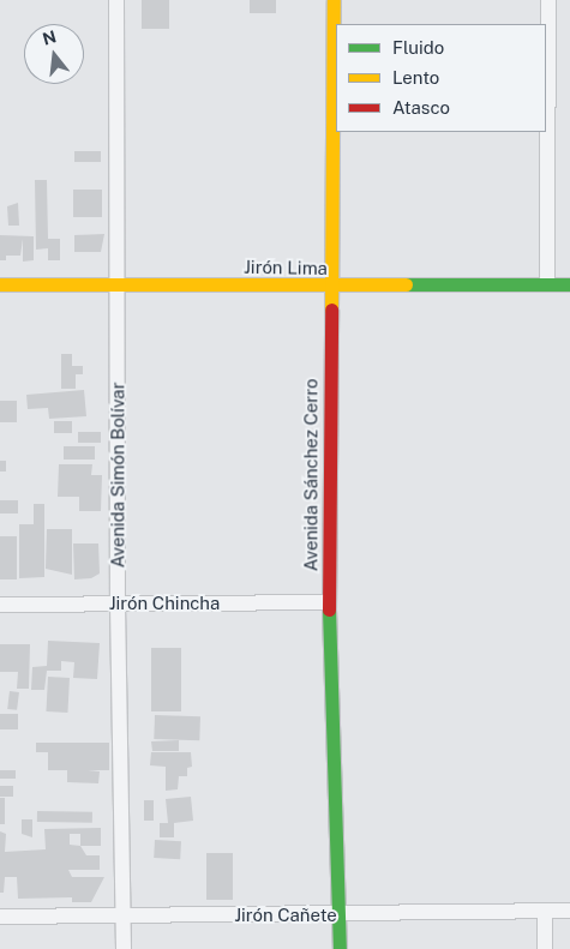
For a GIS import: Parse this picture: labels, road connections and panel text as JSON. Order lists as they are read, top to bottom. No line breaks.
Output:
{"streets":{"street":["Jirón Lima","Avenida Simón Bolívar","Avenida Sánchez Cerro","Jirón Chincha","Jirón Cañete"]},"crossings":[["Jirón Lima","Avenida Simón Bolívar"],["Jirón Lima","Avenida Sánchez Cerro"],["Avenida Simón Bolívar","Jirón Chincha"],["Avenida Simón Bolívar","Jirón Cañete"],["Avenida Sánchez Cerro","Jirón Chincha"],["Avenida Sánchez Cerro","Jirón Cañete"]],"legend":["Fluido","Lento","Atasco"],"north":"top"}
